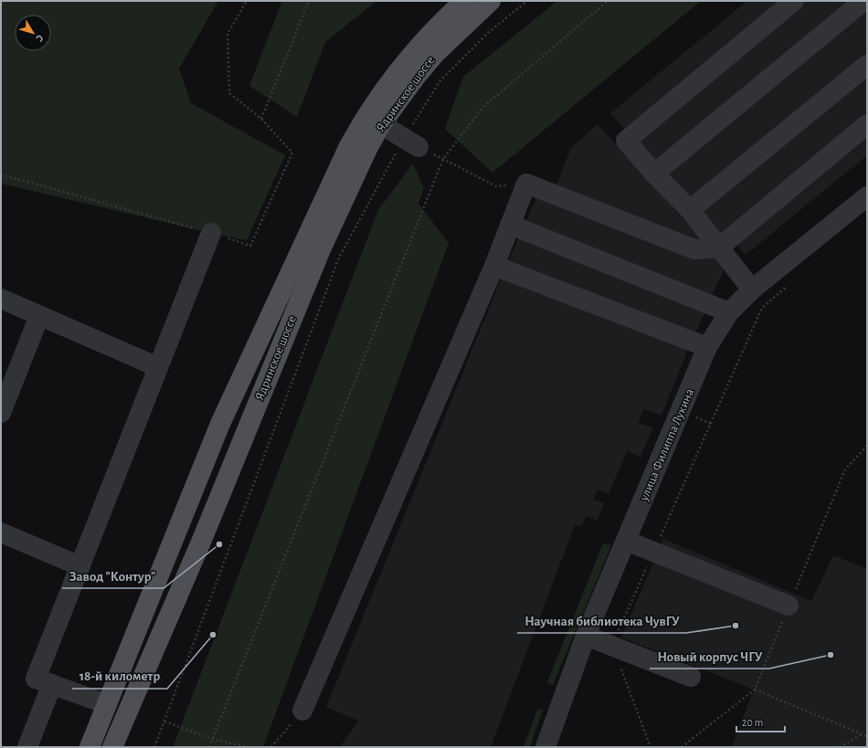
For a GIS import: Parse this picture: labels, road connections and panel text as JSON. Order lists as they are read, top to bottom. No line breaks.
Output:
{"streets":{"main road":["Ядринское шоссе"],"street":["улица Филиппа Лукина"]},"places":["Завод \"Контур\"","Научная библиотека ЧувГУ","18-й километр","Новый корпус ЧГУ"],"scale_bar":"20 m","north":"bottom right"}
